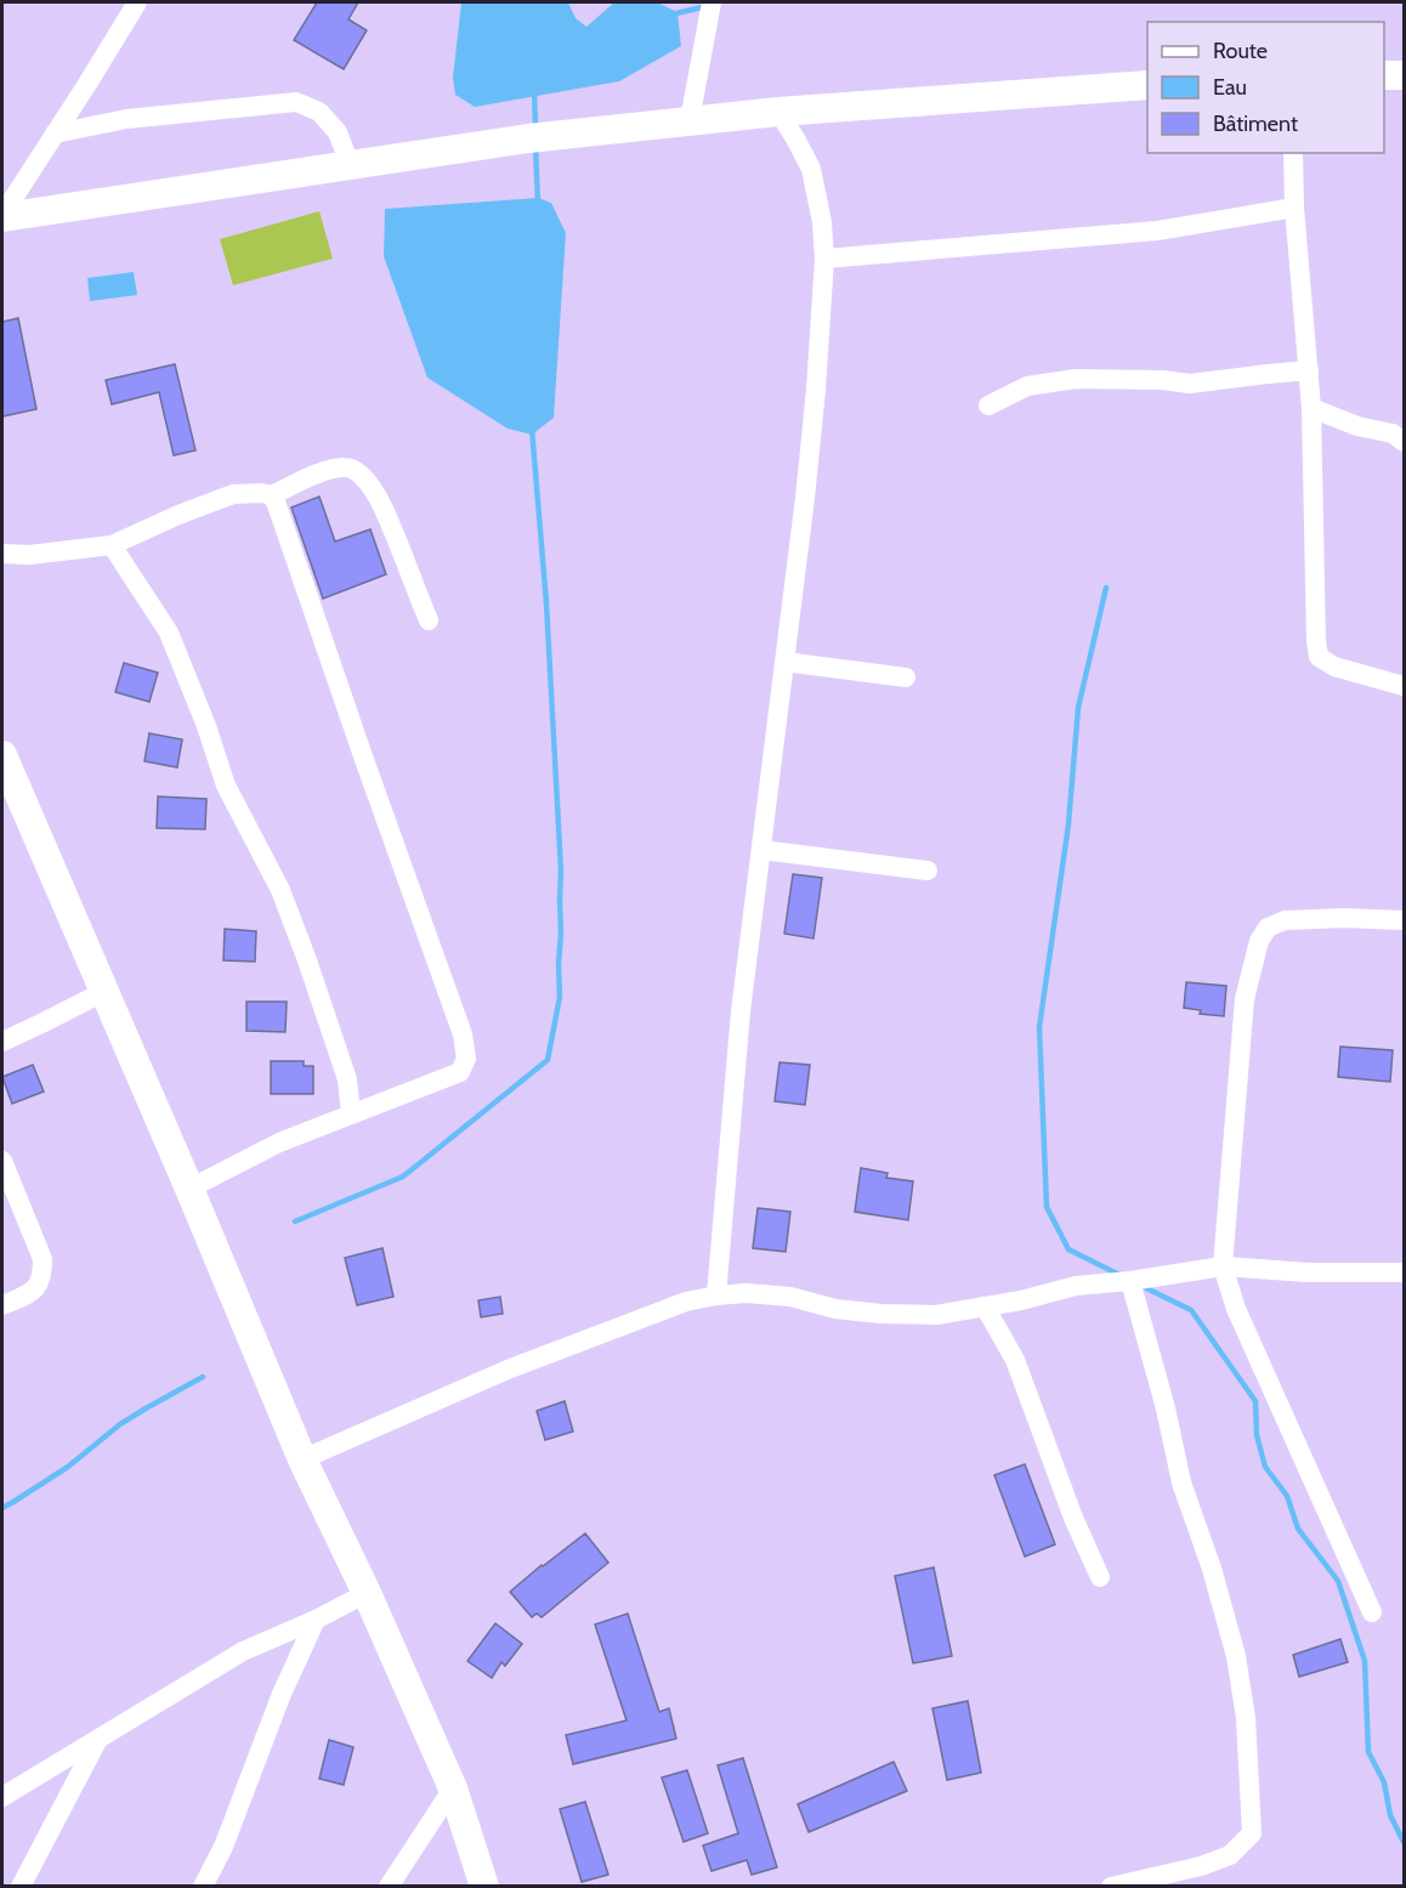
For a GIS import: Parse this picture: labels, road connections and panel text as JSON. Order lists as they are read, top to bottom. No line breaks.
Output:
{"legend":["Route","Eau","Bâtiment"]}
